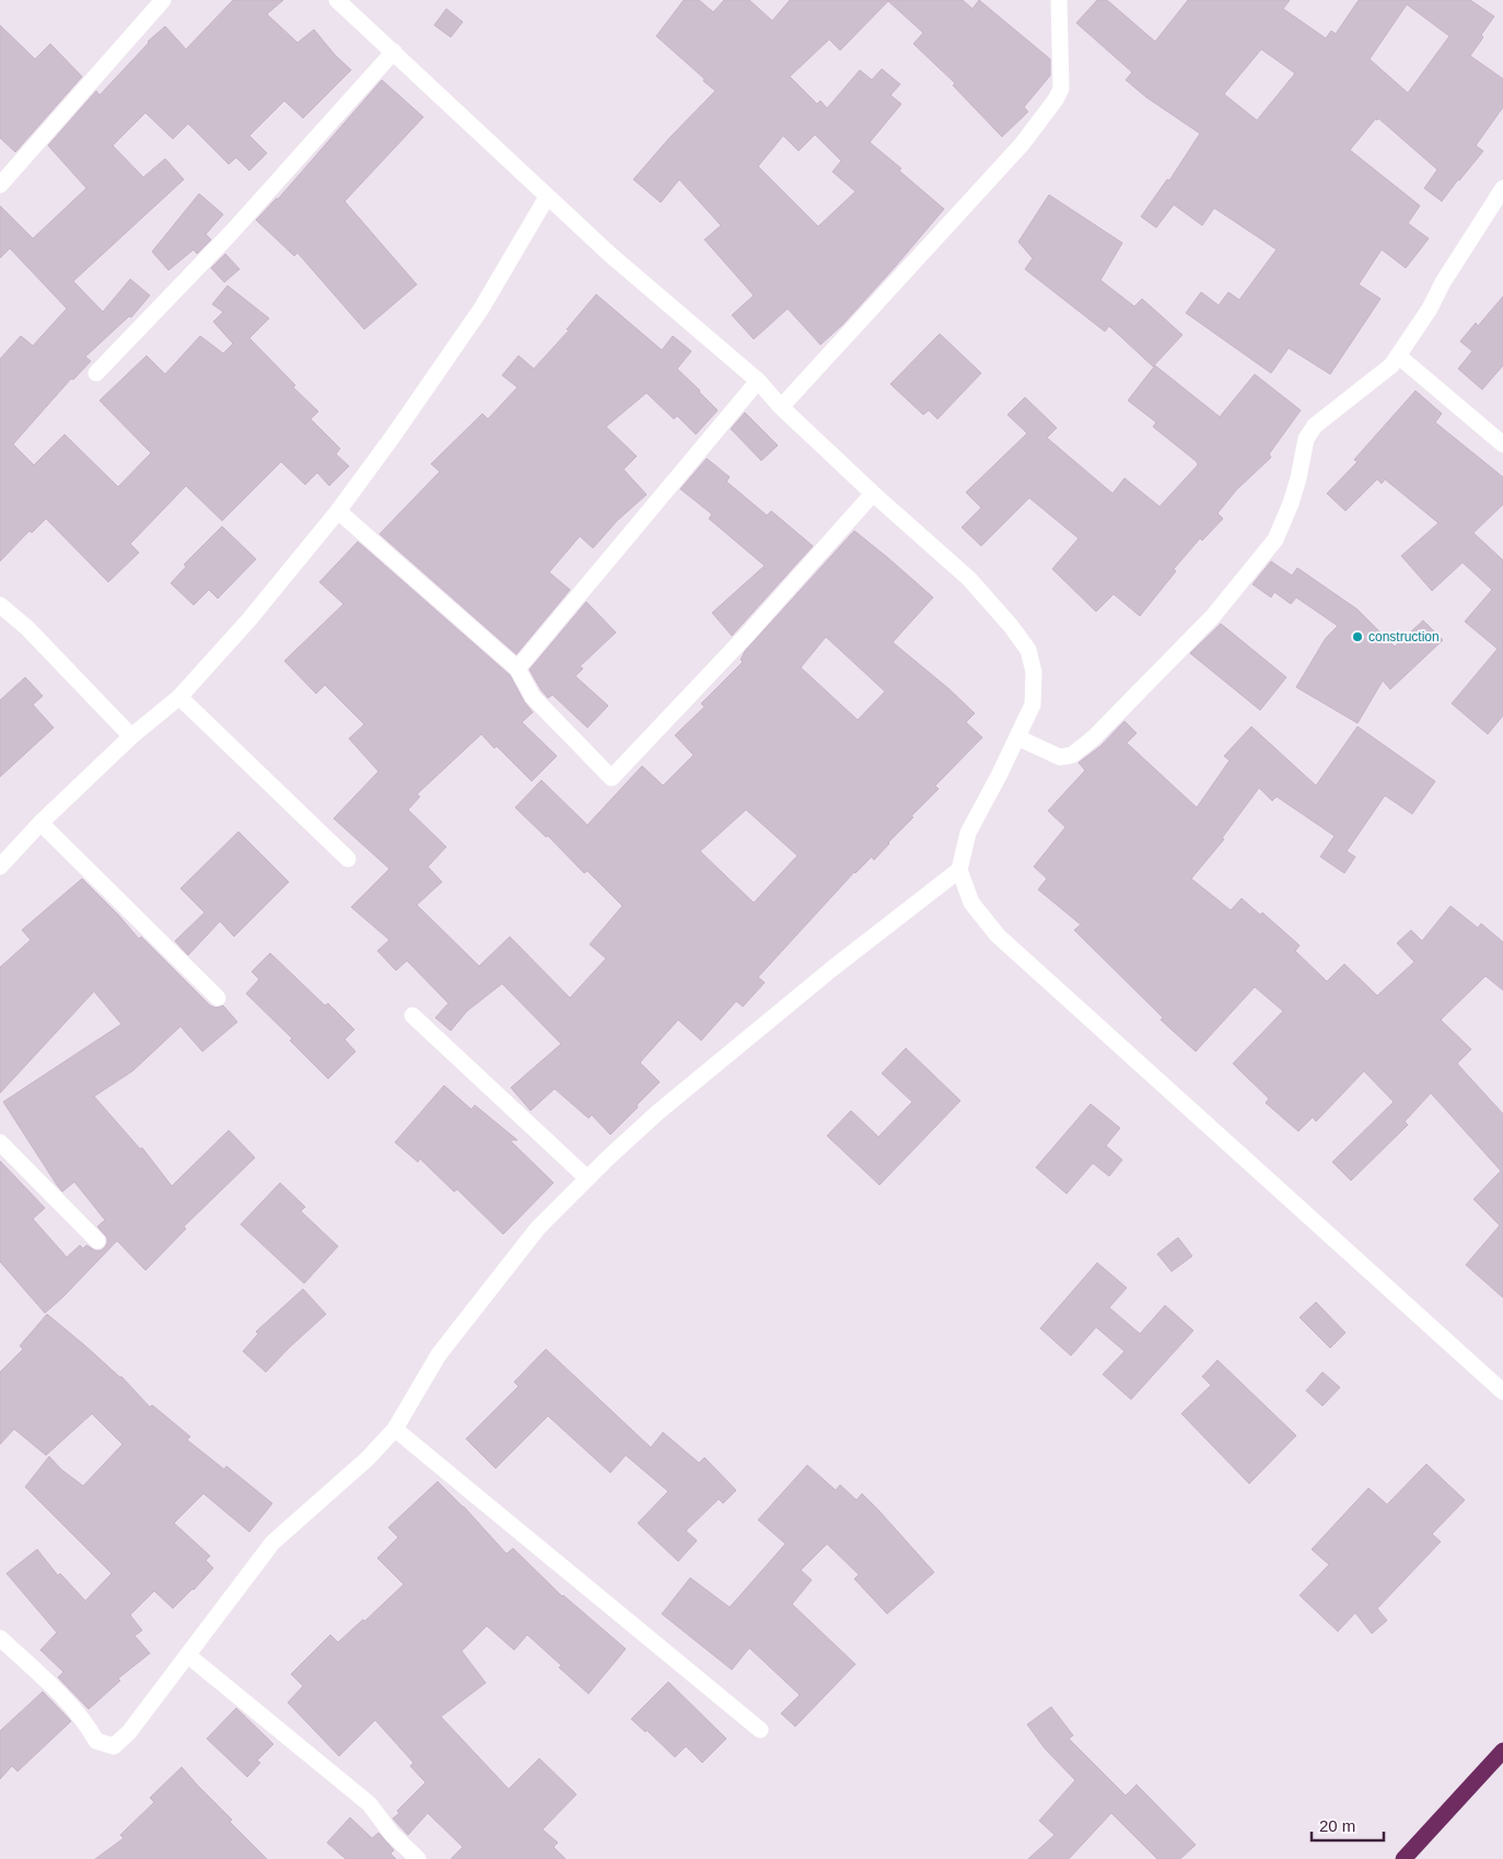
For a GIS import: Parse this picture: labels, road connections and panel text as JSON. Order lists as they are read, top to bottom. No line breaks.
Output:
{"places":["construction"],"scale_bar":"20 m"}
